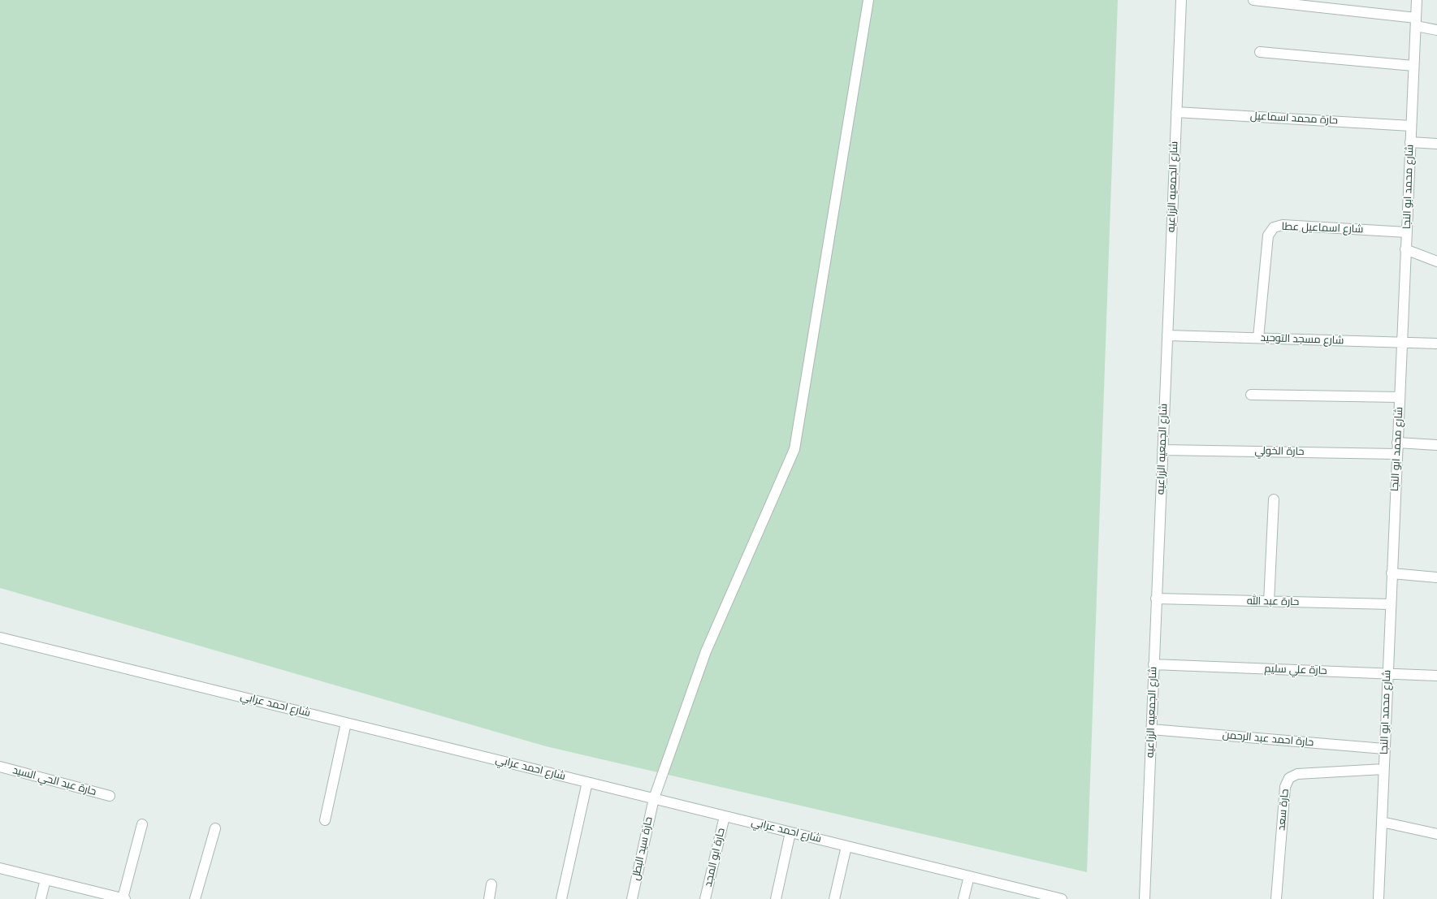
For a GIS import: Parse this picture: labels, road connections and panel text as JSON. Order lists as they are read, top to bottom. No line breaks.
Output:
{"streets":{"street":["حارة محمد اسماعيل","شارع الجمعيه الزراعيه","شارع محمد ابو النجا","شارع اسماعيل عطا","شارع مسجد التوحيد","حارة الخولي","حارة عبد الله","حارة علي سليم","شارع احمد عرابي","حارة احمد عبد الرحمن","حارة عبد الحي السيد","حارة سعد","حارة سيد البطل","حارة ابو المجد"]},"crossings":[["حارة محمد اسماعيل","شارع الجمعيه الزراعيه"],["حارة محمد اسماعيل","شارع محمد ابو النجا"],["شارع الجمعيه الزراعيه","شارع مسجد التوحيد"],["شارع الجمعيه الزراعيه","حارة الخولي"],["شارع الجمعيه الزراعيه","حارة عبد الله"],["شارع الجمعيه الزراعيه","حارة علي سليم"],["شارع الجمعيه الزراعيه","حارة احمد عبد الرحمن"],["شارع محمد ابو النجا","شارع اسماعيل عطا"],["شارع محمد ابو النجا","شارع مسجد التوحيد"],["شارع محمد ابو النجا","حارة الخولي"],["شارع محمد ابو النجا","حارة عبد الله"],["شارع محمد ابو النجا","حارة علي سليم"],["شارع محمد ابو النجا","حارة احمد عبد الرحمن"],["شارع محمد ابو النجا","حارة سعد"],["شارع اسماعيل عطا","شارع مسجد التوحيد"],["شارع احمد عرابي","حارة سيد البطل"],["شارع احمد عرابي","حارة ابو المجد"]]}
